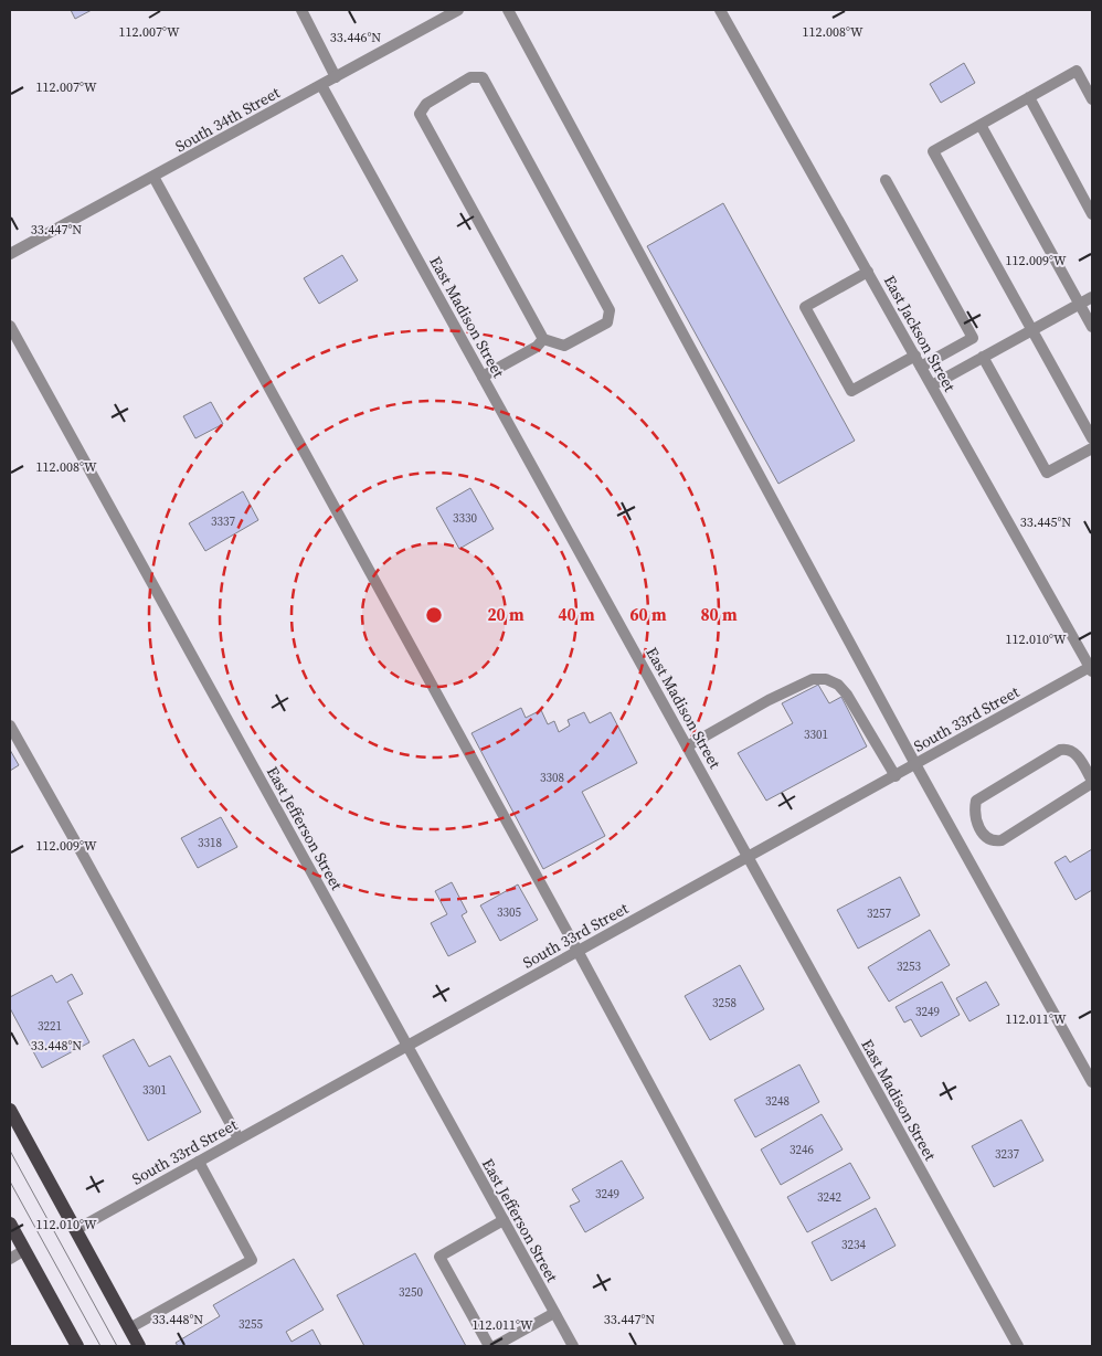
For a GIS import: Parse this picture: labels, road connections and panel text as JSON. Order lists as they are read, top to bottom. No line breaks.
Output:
{"streets":{"street":["South 34th Street","East Madison Street","East Jackson Street","South 33rd Street","East Jefferson Street"]},"crossings":[["South 34th Street","East Madison Street"],["East Madison Street","South 33rd Street"],["East Jackson Street","South 33rd Street"],["South 33rd Street","East Jefferson Street"]],"house_numbers":["3330","3337","3301","3308","3318","3305","3257","3253","3258","3249","3221","3301","3248","3246","3237","3249","3242","3234","3250","3255"],"coordinates":["112.008°W","112.007°W","33.446°N","33.447°N","112.009°W","33.445°N","112.010°W","112.011°W","33.448°N"],"rings":["20 m","40 m","60 m","80 m"]}
